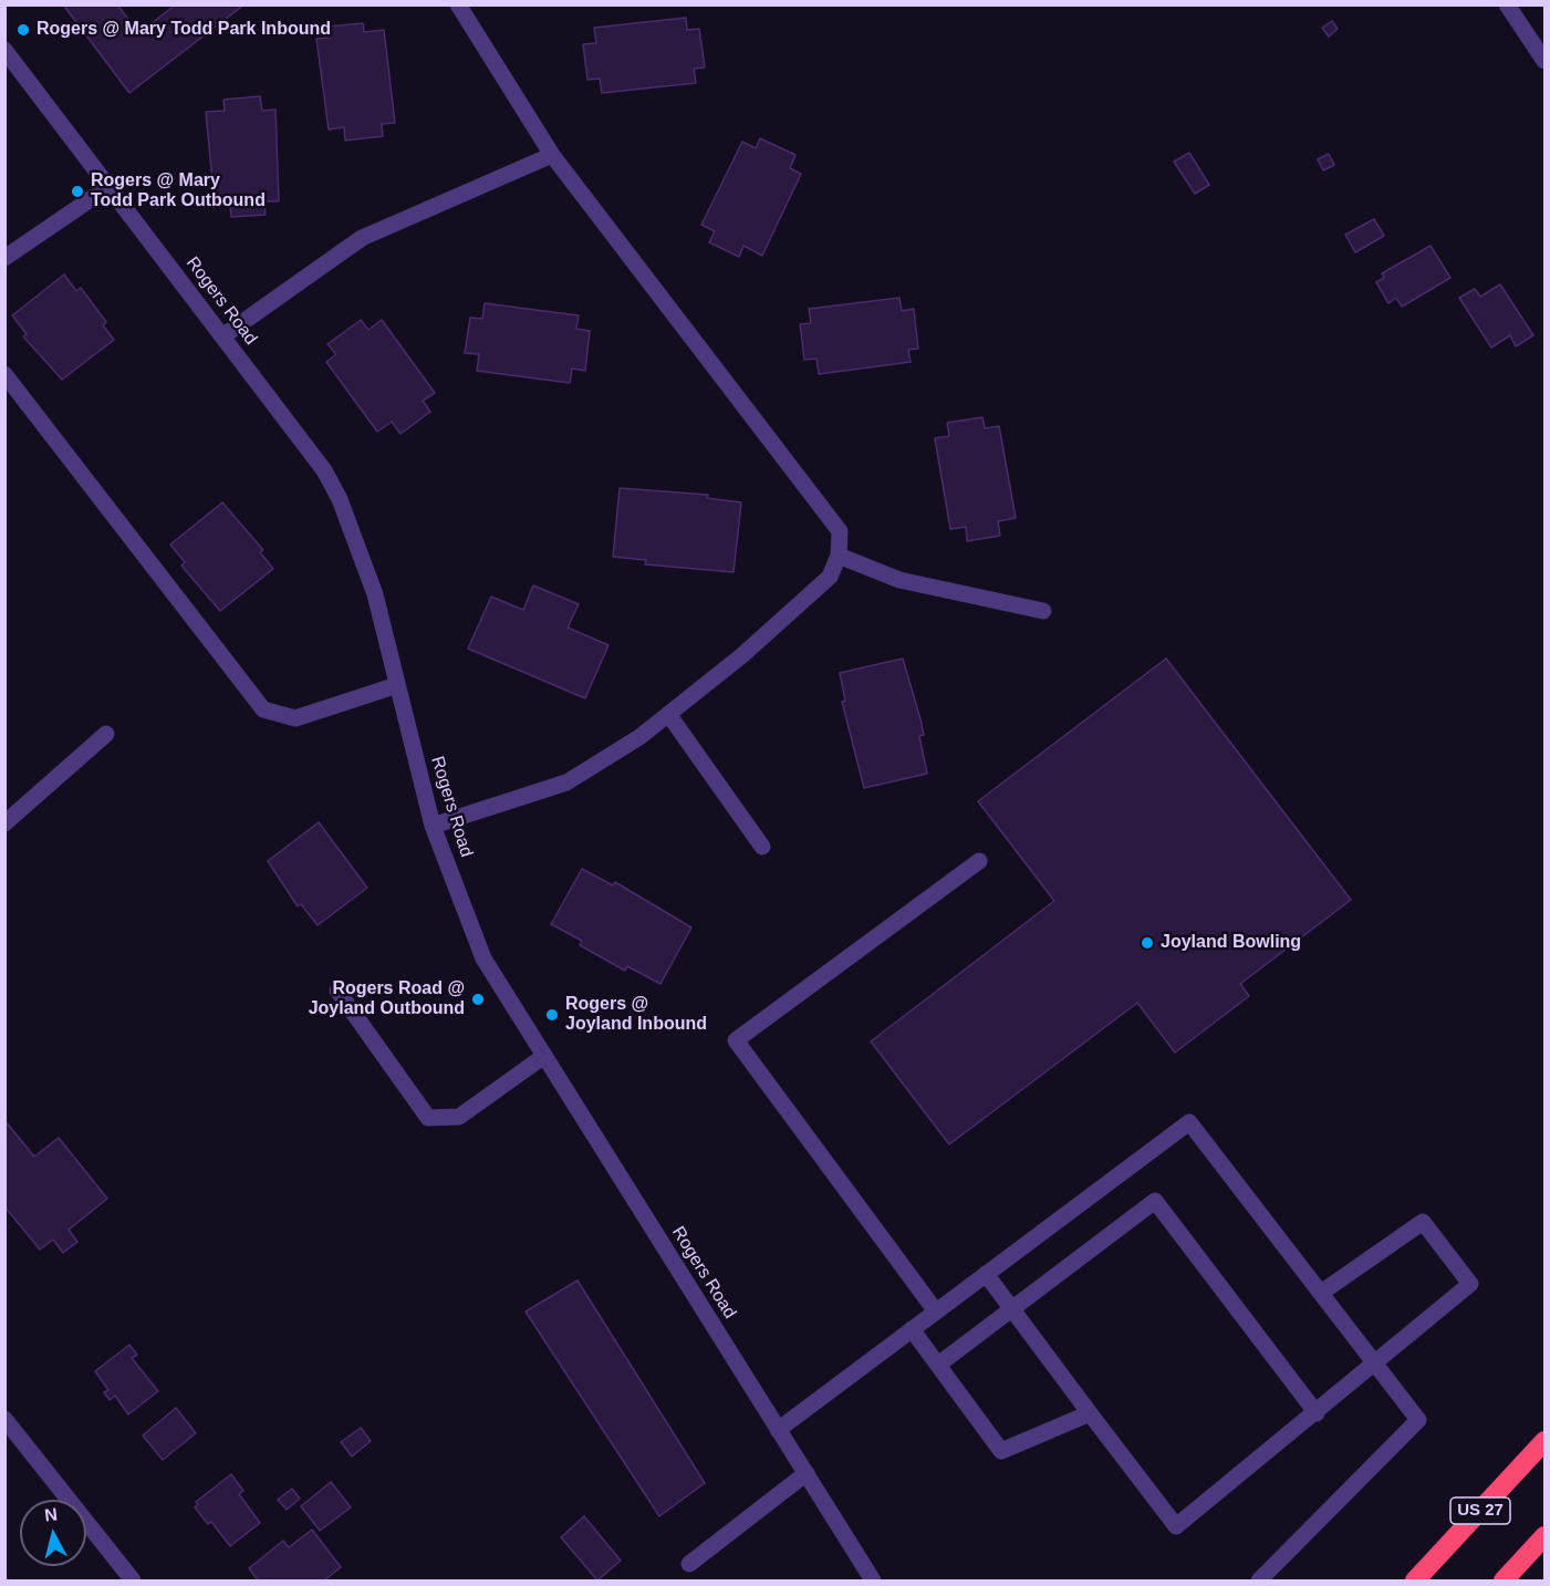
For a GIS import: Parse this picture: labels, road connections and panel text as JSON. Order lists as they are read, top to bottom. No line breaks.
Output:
{"streets":{"highway":["US 27"],"street":["Rogers Road"]},"places":["Rogers @ Mary Todd Park Inbound","Rogers @ Mary Todd Park Outbound","Joyland Bowling","Rogers Road @ Joyland Outbound","Rogers @ Joyland Inbound"],"north":"top"}
